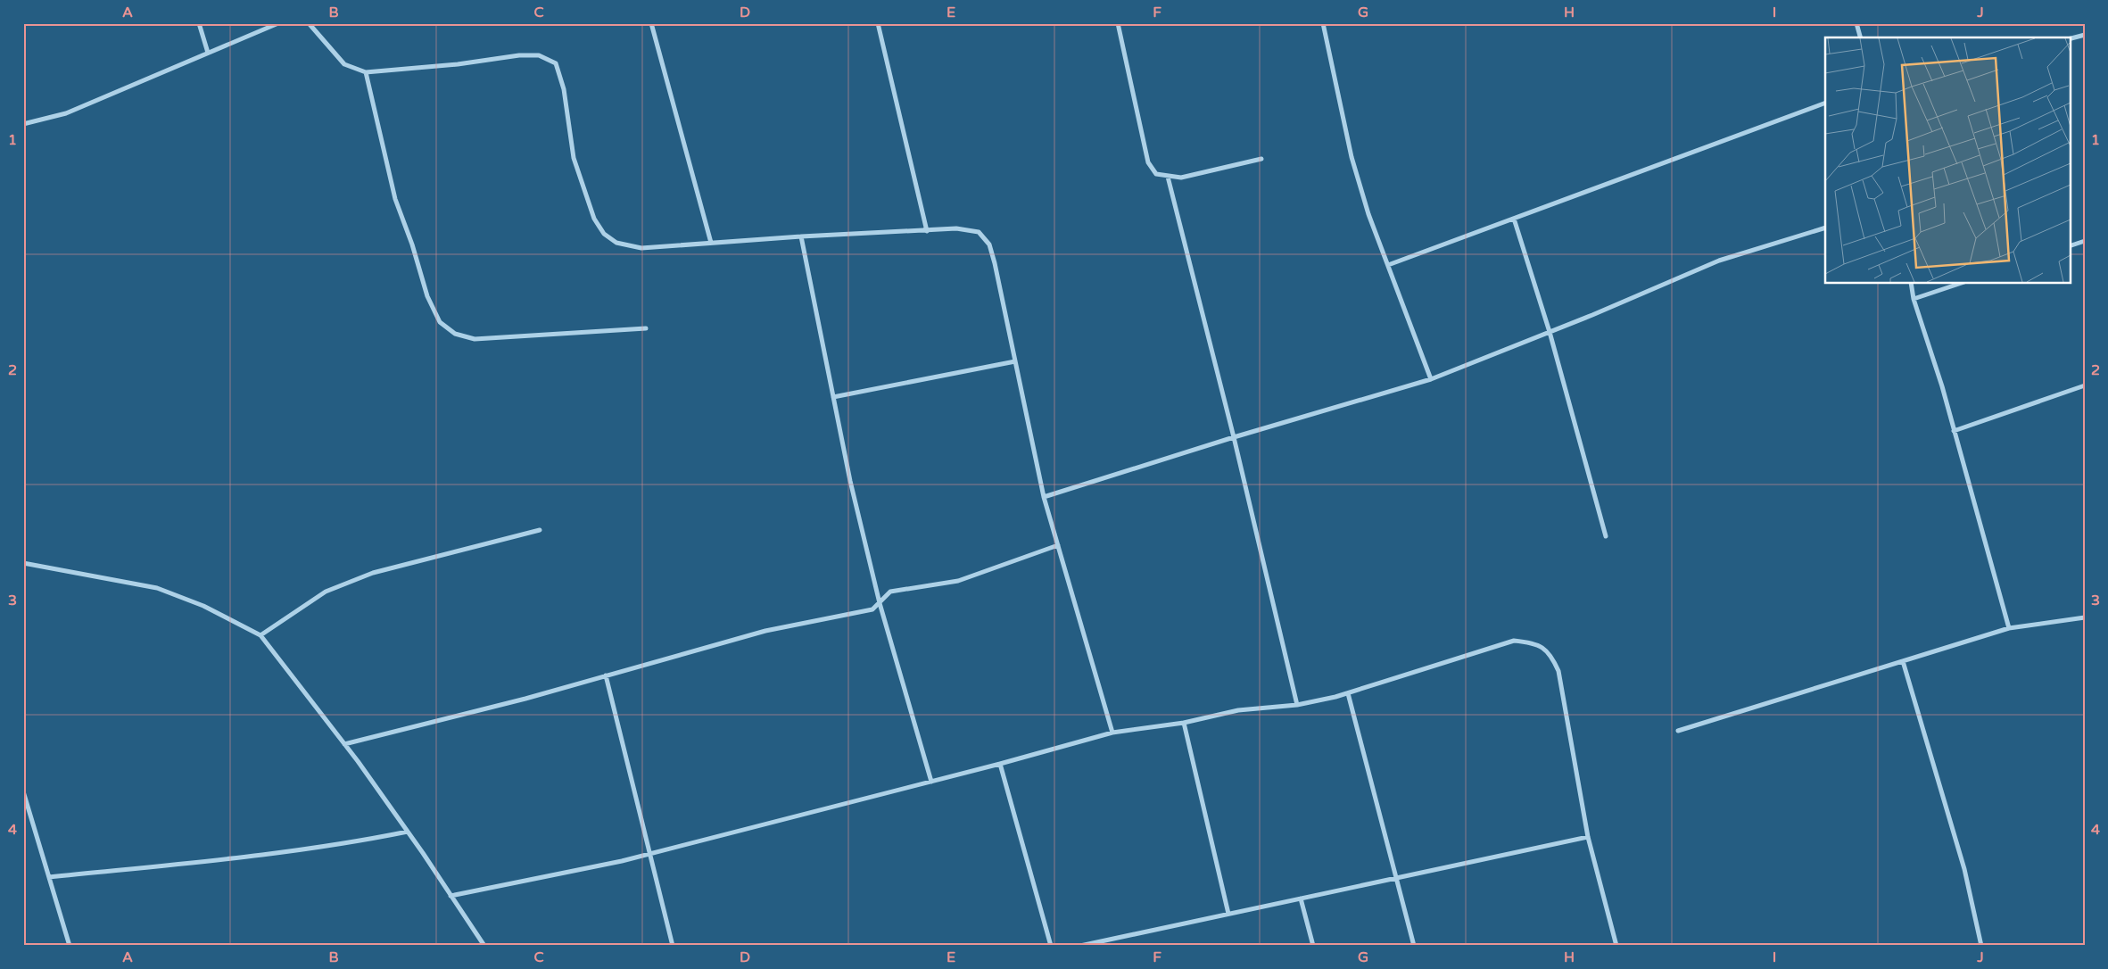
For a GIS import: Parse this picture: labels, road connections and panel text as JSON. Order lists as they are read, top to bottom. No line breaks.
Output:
{"grid":{"columns":["A","B","C","D","E","F","G","H","I","J"],"rows":["1","2","3","4"]}}
